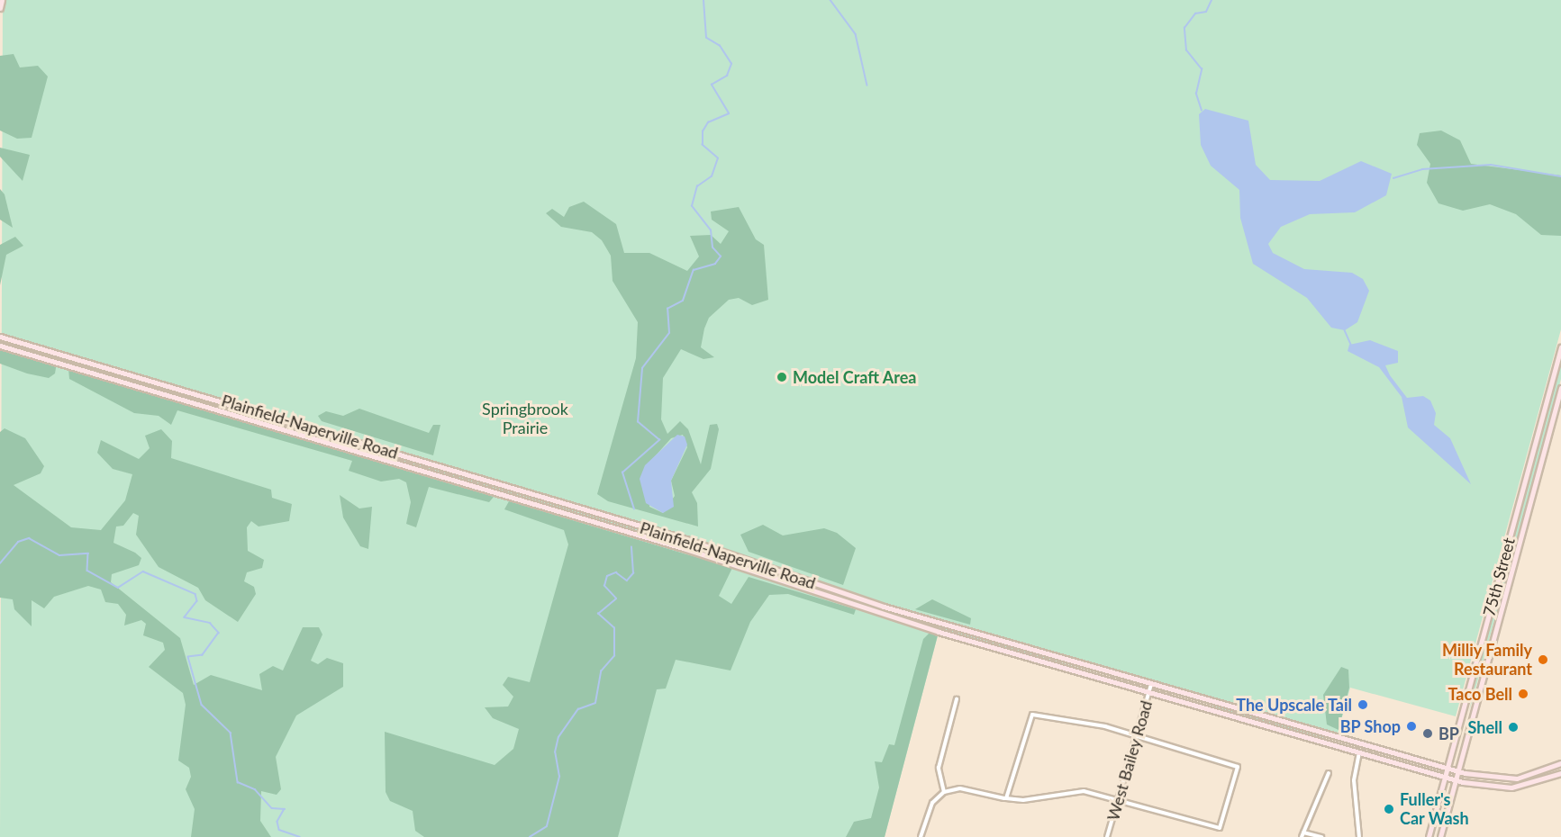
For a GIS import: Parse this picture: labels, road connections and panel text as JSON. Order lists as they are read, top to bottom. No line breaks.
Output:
{"streets":{"main road":["Plainfield-Naperville Road","75th Street"],"street":["West Bailey Road"]},"crossings":[["Plainfield-Naperville Road","75th Street"],["Plainfield-Naperville Road","West Bailey Road"]],"parks":["Springbrook Prairie"],"places":["Model Craft Area","Milliy Family Restaurant","Taco Bell","The Upscale Tail","BP Shop","Shell","BP","Fuller's Car Wash"]}
